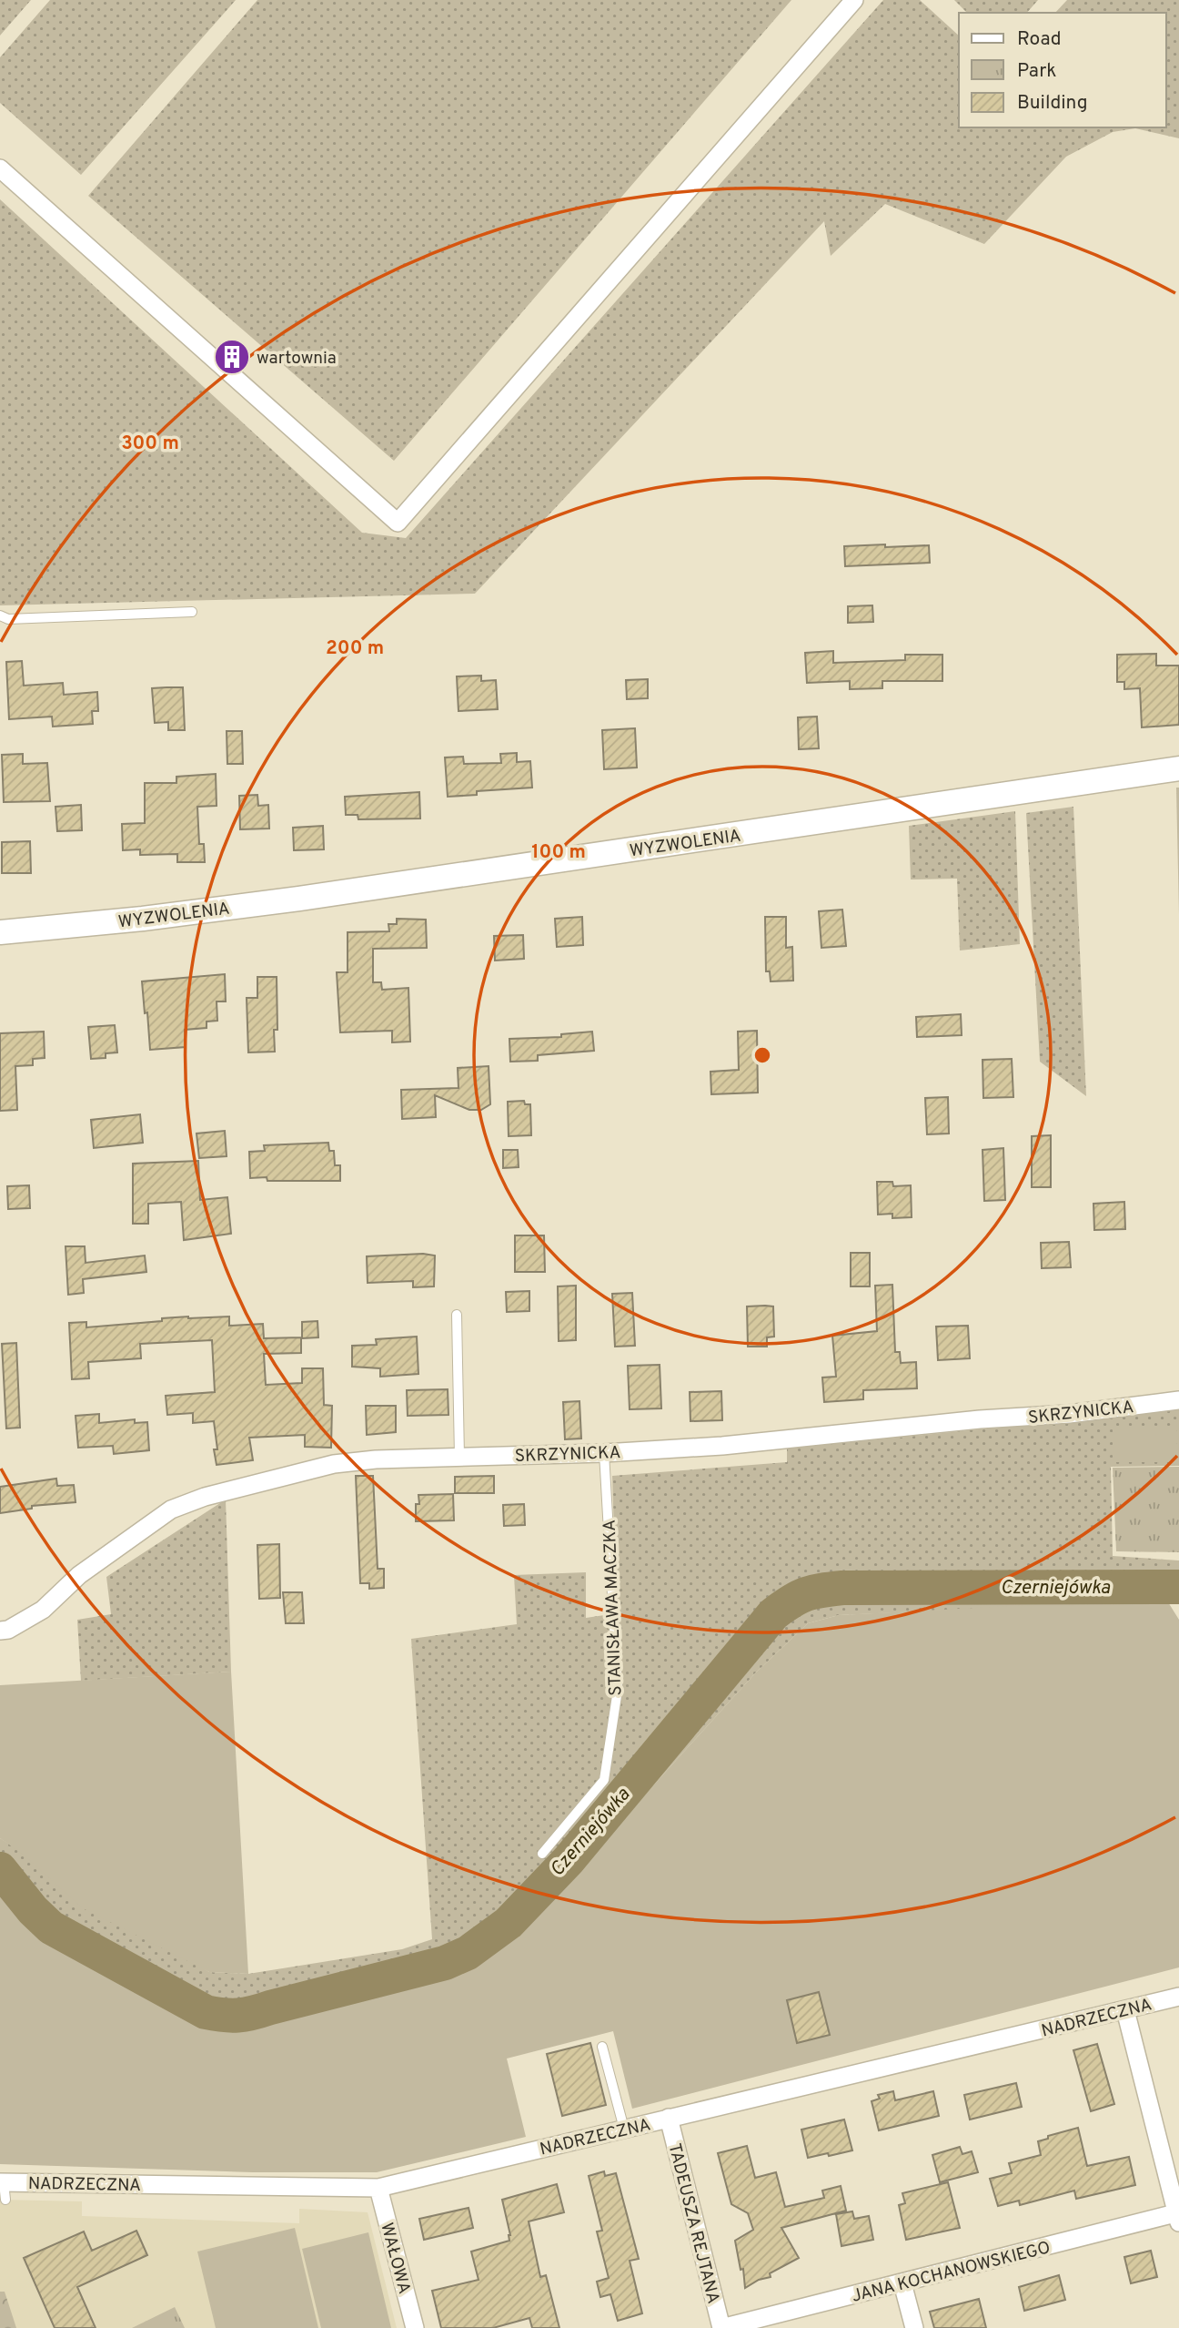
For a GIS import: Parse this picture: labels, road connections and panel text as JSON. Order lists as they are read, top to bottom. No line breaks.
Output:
{"streets":{"street":["WYZWOLENIA","SKRZYNICKA","NADRZECZNA","TADEUSZA REJTANA","WAŁOWA","JANA KOCHANOWSKIEGO"],"lane":["STANISŁAWA MACZKA"]},"crossings":[["SKRZYNICKA","STANISŁAWA MACZKA"],["NADRZECZNA","TADEUSZA REJTANA"],["NADRZECZNA","WAŁOWA"],["TADEUSZA REJTANA","JANA KOCHANOWSKIEGO"]],"water":["Czerniejówka"],"places":{"building":["wartownia"]},"legend":["Road","Park","Building"],"rings":["300 m","200 m","100 m"]}
